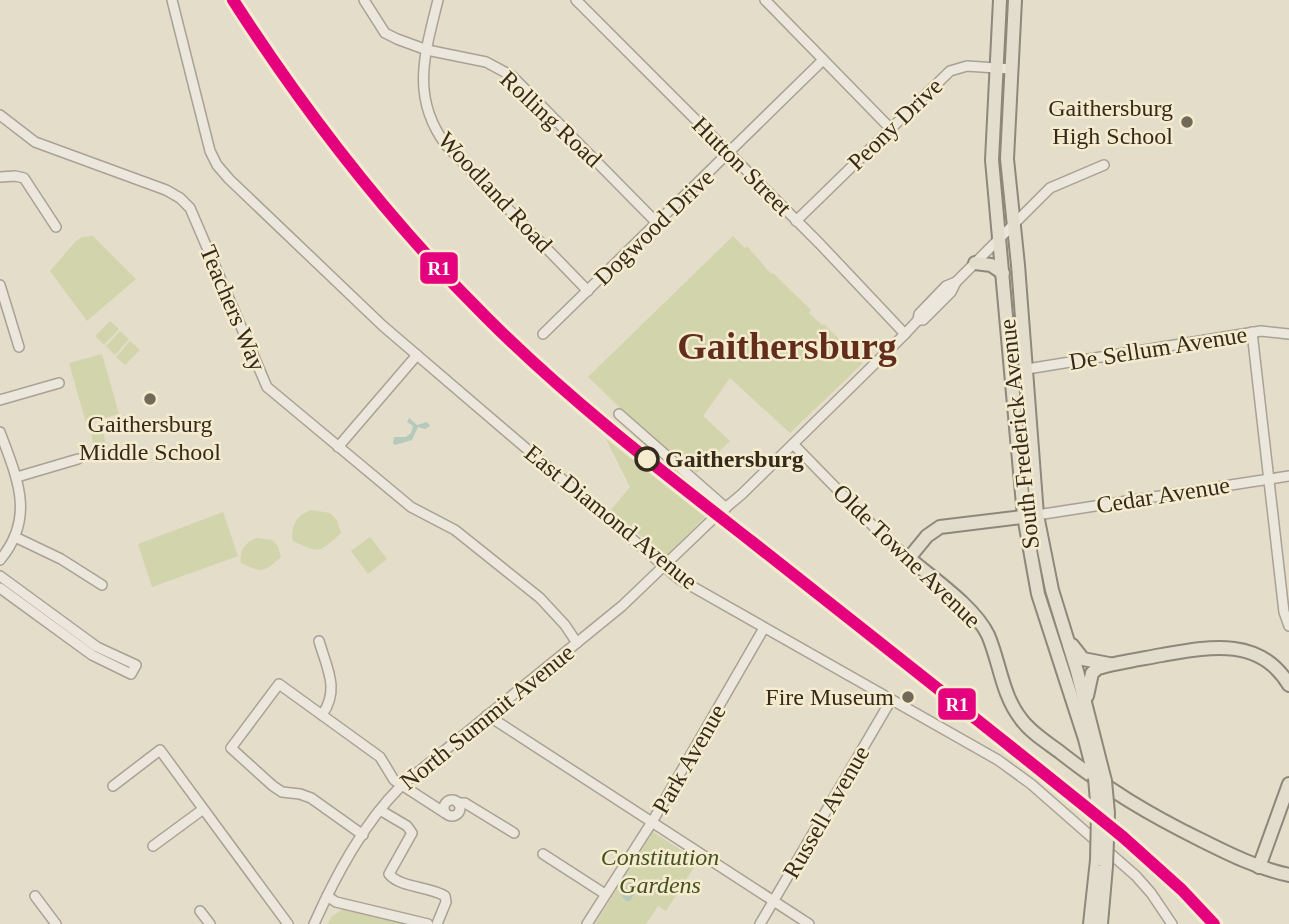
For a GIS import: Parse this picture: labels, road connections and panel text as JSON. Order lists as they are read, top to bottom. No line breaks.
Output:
{"streets":{"main road":["South Frederick Avenue","Olde Towne Avenue"],"street":["Rolling Road","Peony Drive","Hutton Street","Woodland Road","Dogwood Drive","Teachers Way","De Sellum Avenue","Cedar Avenue","East Diamond Avenue","North Summit Avenue","Park Avenue","Russell Avenue"]},"crossings":[["Rolling Road","Woodland Road"],["Rolling Road","Dogwood Drive"],["Peony Drive","Hutton Street"],["Peony Drive","South Frederick Avenue"],["Hutton Street","Dogwood Drive"],["Hutton Street","North Summit Avenue"],["Woodland Road","Dogwood Drive"],["Teachers Way","North Summit Avenue"],["De Sellum Avenue","South Frederick Avenue"],["South Frederick Avenue","Cedar Avenue"],["South Frederick Avenue","North Summit Avenue"],["East Diamond Avenue","North Summit Avenue"],["East Diamond Avenue","Park Avenue"],["East Diamond Avenue","Russell Avenue"],["Olde Towne Avenue","North Summit Avenue"]],"districts":["Gaithersburg"],"parks":["Constitution Gardens"],"places":["Gaithersburg High School","Gaithersburg Middle School","Gaithersburg","Fire Museum"],"lines":["transit line R1"]}
